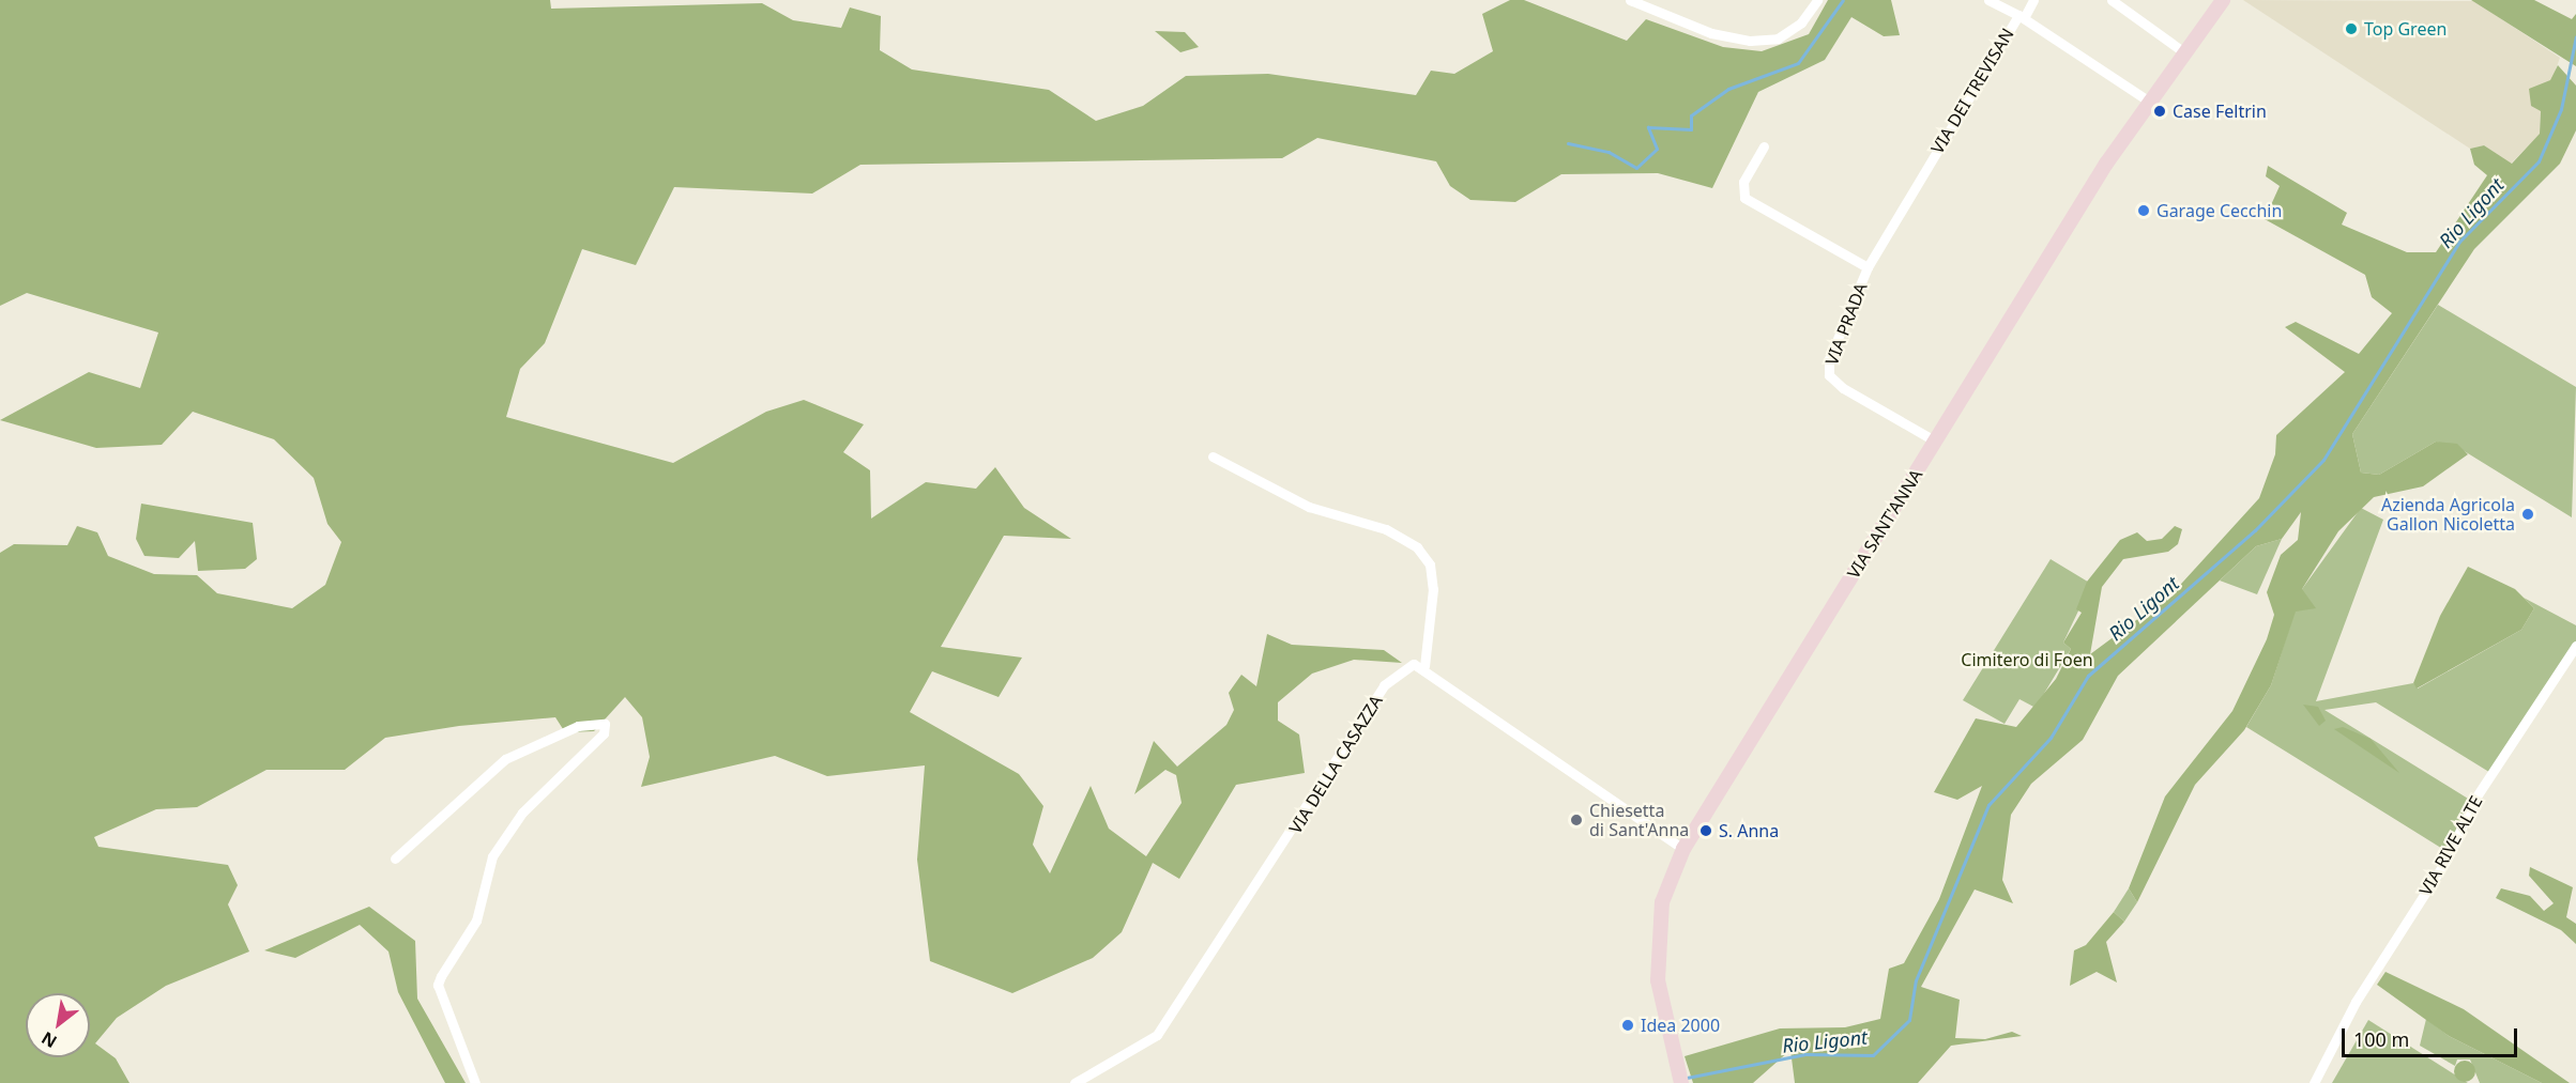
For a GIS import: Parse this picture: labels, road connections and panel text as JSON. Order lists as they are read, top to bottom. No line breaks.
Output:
{"streets":{"main road":["VIA SANT'ANNA"],"street":["VIA DEI TREVISAN","VIA PRADA","VIA DELLA CASAZZA","VIA RIVE ALTE"]},"crossings":[["VIA DEI TREVISAN","VIA PRADA"],["VIA DEI TREVISAN","VIA SANT'ANNA"],["VIA PRADA","VIA SANT'ANNA"]],"water":["Rio Ligont"],"parks":["Cimitero di Foen"],"places":["Top Green","Case Feltrin","Garage Cecchin","Azienda Agricola Gallon Nicoletta","Chiesetta di Sant'Anna","S. Anna","Idea 2000"],"scale_bar":"100 m","north":"bottom left"}
